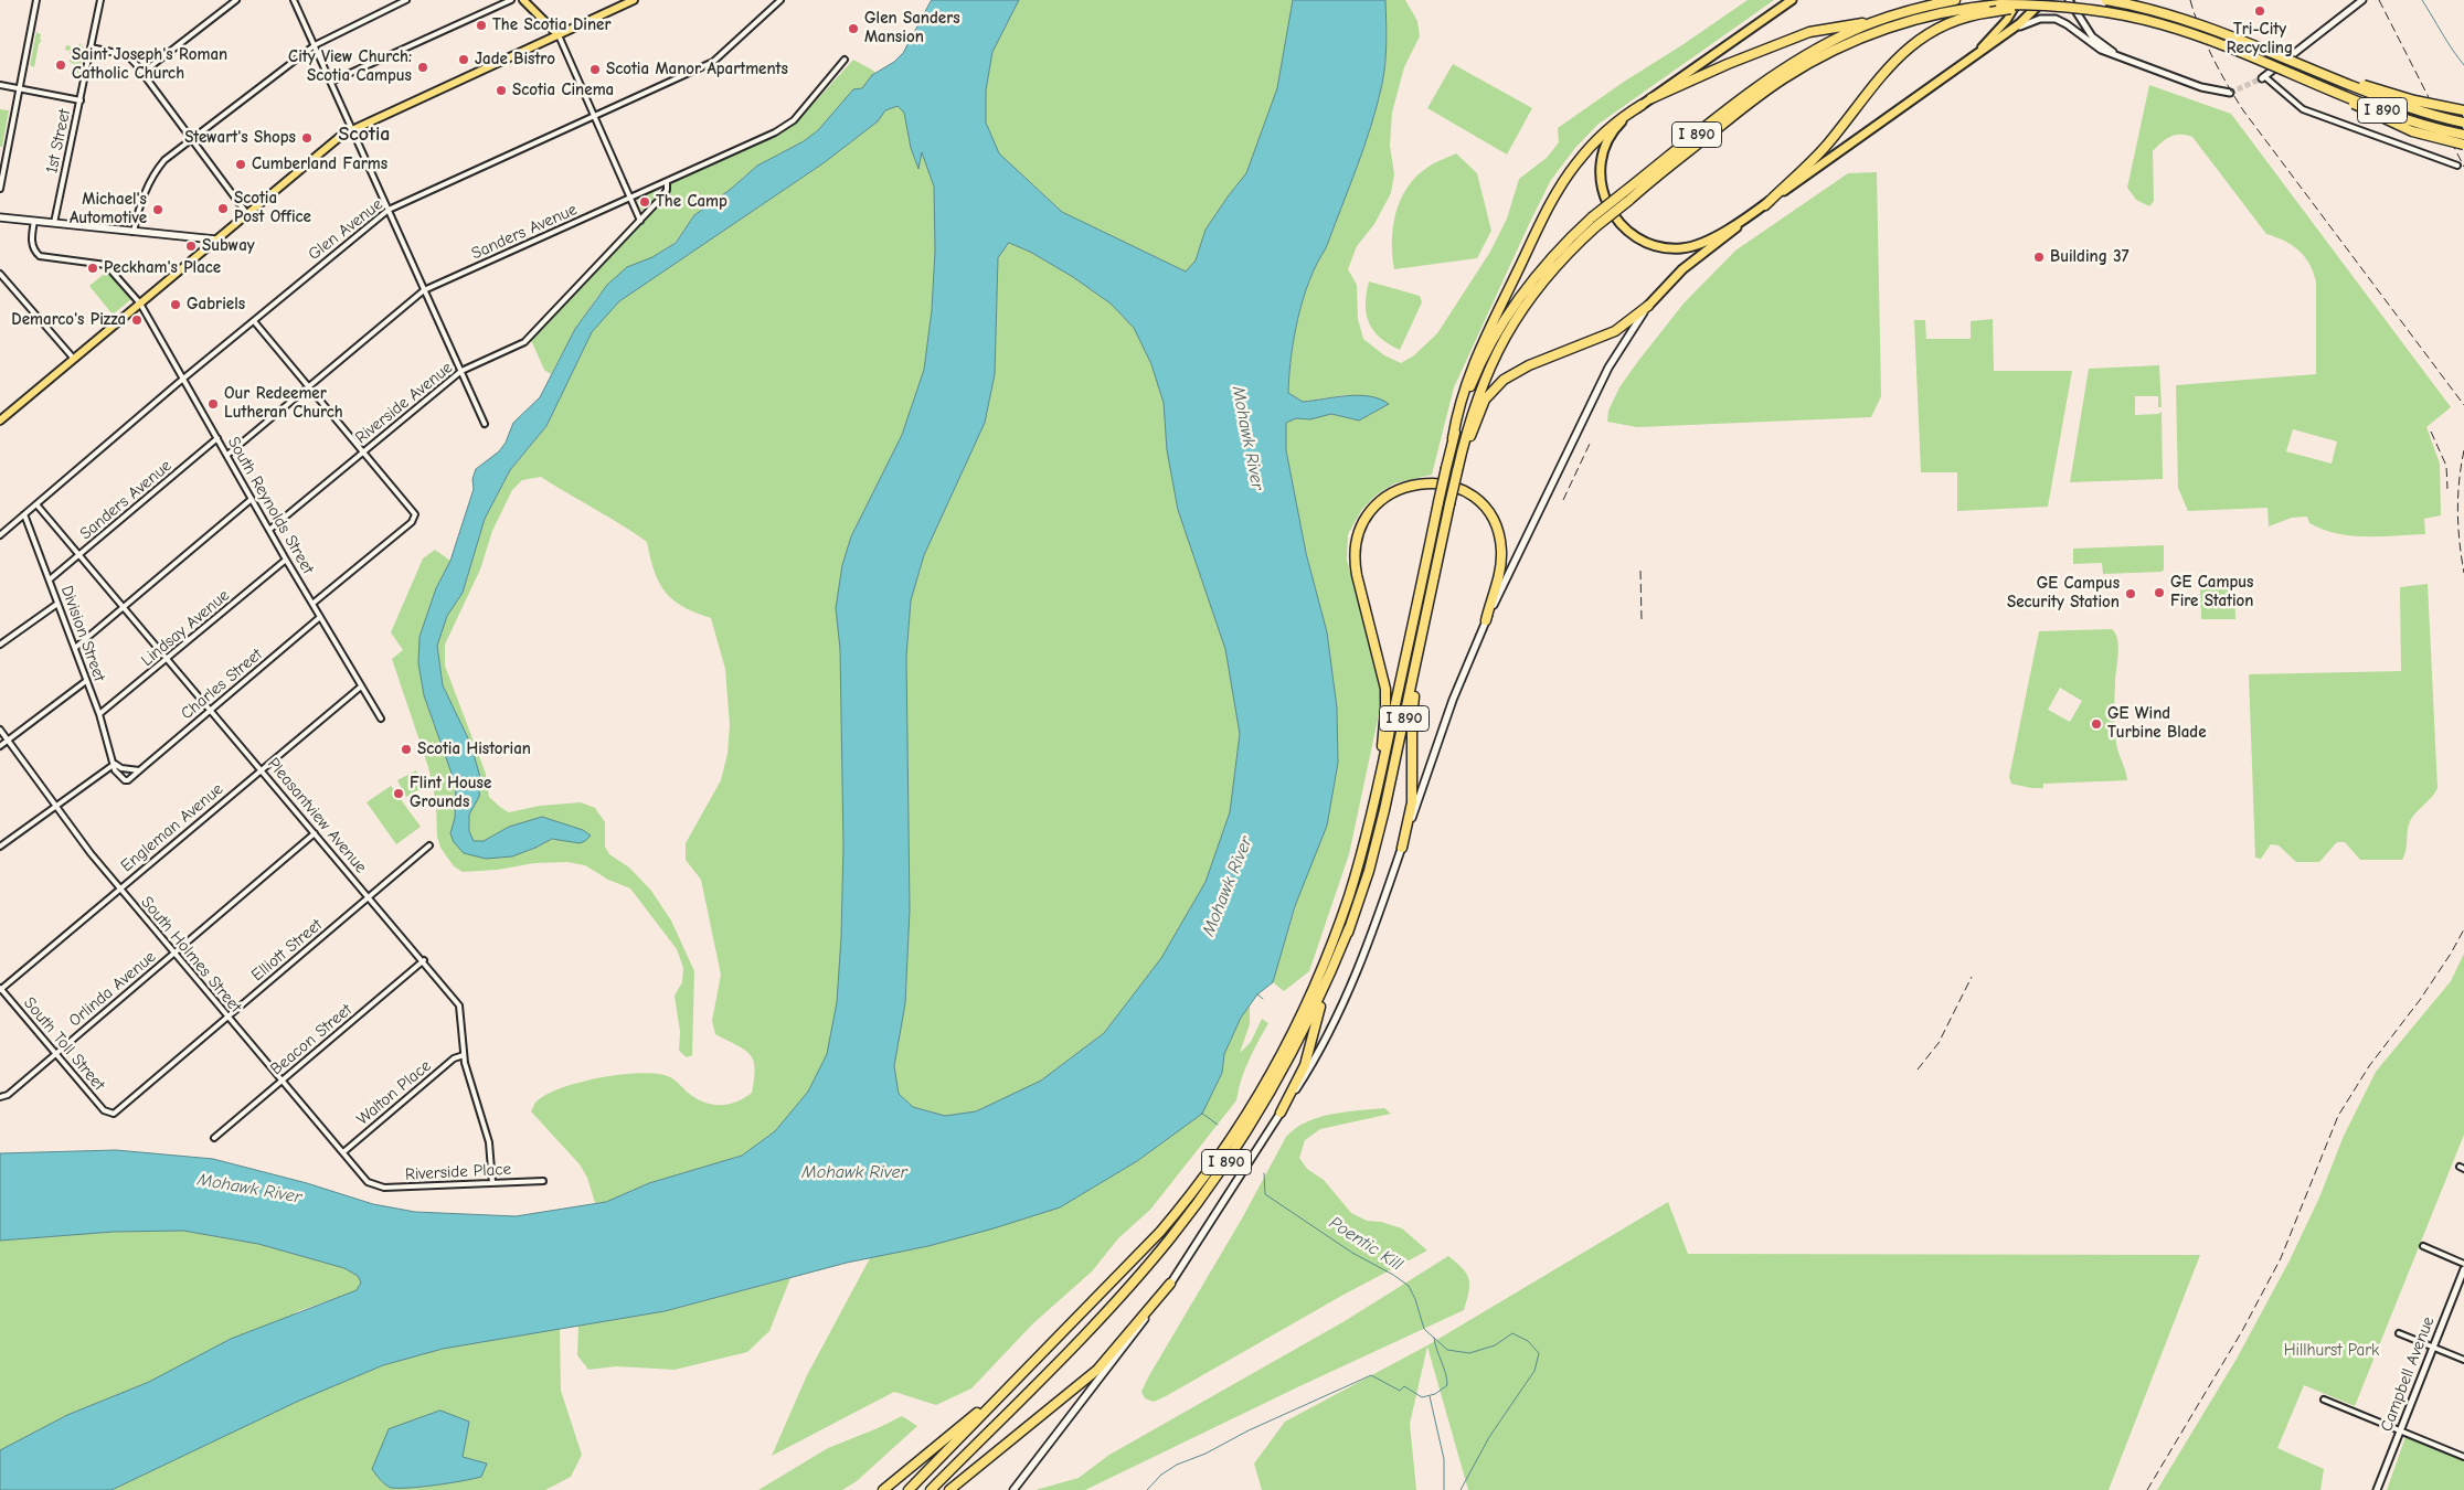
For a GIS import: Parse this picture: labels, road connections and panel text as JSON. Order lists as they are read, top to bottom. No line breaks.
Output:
{"streets":{"highway":["I 890"],"street":["1st Street","Glen Avenue","Sanders Avenue","Riverside Avenue","South Reynolds Street","Lindsay Avenue","Division Street","Charles Street","Pleasantview Avenue","Engleman Avenue","Elliott Street","South Holmes Street","Orlinda Avenue","Beacon Street","South Toll Street","Walton Place","Riverside Place","Campbell Avenue"]},"crossings":[["Glen Avenue","South Reynolds Street"],["Glen Avenue","Division Street"],["Glen Avenue","Pleasantview Avenue"],["Sanders Avenue","Riverside Avenue"],["Sanders Avenue","South Reynolds Street"],["Sanders Avenue","Division Street"],["Sanders Avenue","Pleasantview Avenue"],["Riverside Avenue","South Reynolds Street"],["South Reynolds Street","Lindsay Avenue"],["South Reynolds Street","Charles Street"],["South Reynolds Street","Engleman Avenue"],["Lindsay Avenue","Division Street"],["Lindsay Avenue","Pleasantview Avenue"],["Charles Street","Pleasantview Avenue"],["Pleasantview Avenue","Engleman Avenue"],["Pleasantview Avenue","Elliott Street"],["Pleasantview Avenue","Orlinda Avenue"],["Pleasantview Avenue","Beacon Street"],["Pleasantview Avenue","Walton Place"],["Pleasantview Avenue","Riverside Place"],["Engleman Avenue","South Holmes Street"],["Engleman Avenue","South Toll Street"],["Elliott Street","South Holmes Street"],["Elliott Street","South Toll Street"],["South Holmes Street","Orlinda Avenue"],["South Holmes Street","Beacon Street"],["South Holmes Street","Walton Place"],["South Holmes Street","Riverside Place"],["Orlinda Avenue","South Toll Street"]],"districts":["Scotia"],"water":["Mohawk River","Poentic Kill"],"parks":["Hillhurst Park"],"places":["Tri-City Recycling","The Scotia Diner","Glen Sanders Mansion","Jade Bistro","Saint Joseph's Roman Catholic Church","City View Church: Scotia Campus","Scotia Manor Apartments","Scotia Cinema","Stewart's Shops","Cumberland Farms","The Camp","Scotia Post Office","Michael's Automotive","Subway","Building 37","Peckham's Place","Gabriels","Demarco's Pizza","Our Redeemer Lutheran Church","GE Campus Fire Station","GE Campus Security Station","GE Wind Turbine Blade","Scotia Historian","Flint House Grounds"]}
